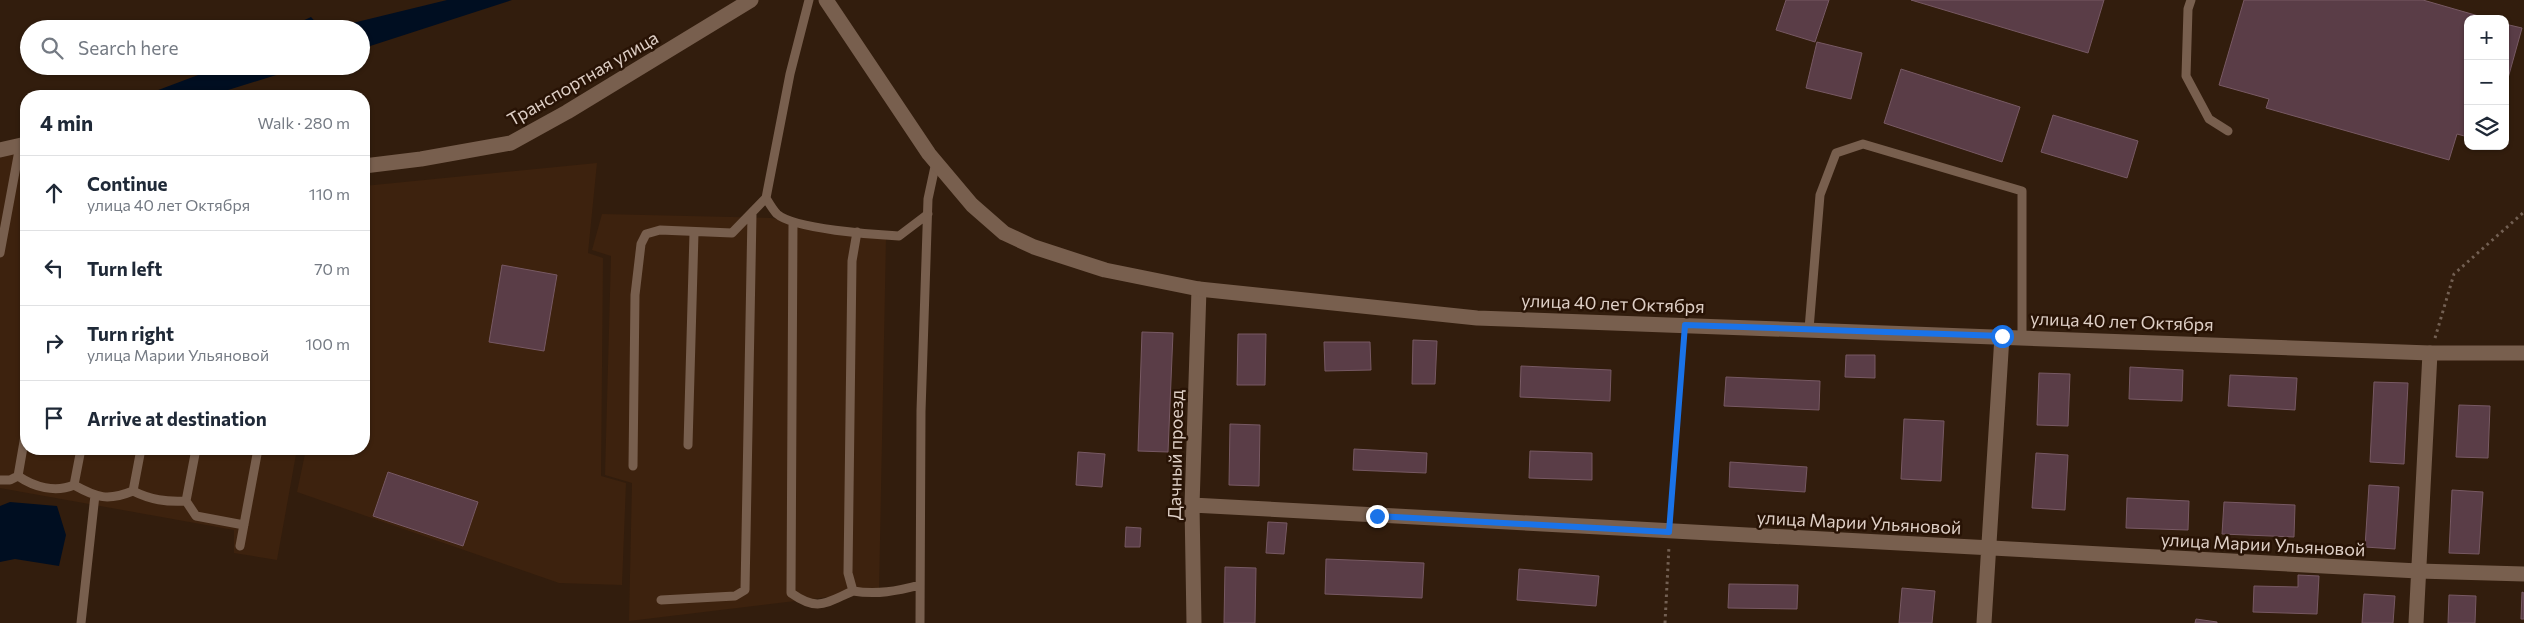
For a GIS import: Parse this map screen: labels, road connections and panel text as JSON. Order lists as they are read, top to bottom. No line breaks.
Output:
{"streets":{"street":["Транспортная улица","улица 40 лет Октября","Дачный проезд","улица Марии Ульяновой"]},"crossings":[["улица 40 лет Октября","Дачный проезд"],["Дачный проезд","улица Марии Ульяновой"]],"page":{"map_buttons":["+","−"],"search":"Search here","heading":["4 min","Walk · 280 m"],"list":[["Continue","улица 40 лет Октября","110 m"],["Turn left","70 m"],["Turn right","улица Марии Ульяновой","100 m"],"Arrive at destination"]}}
